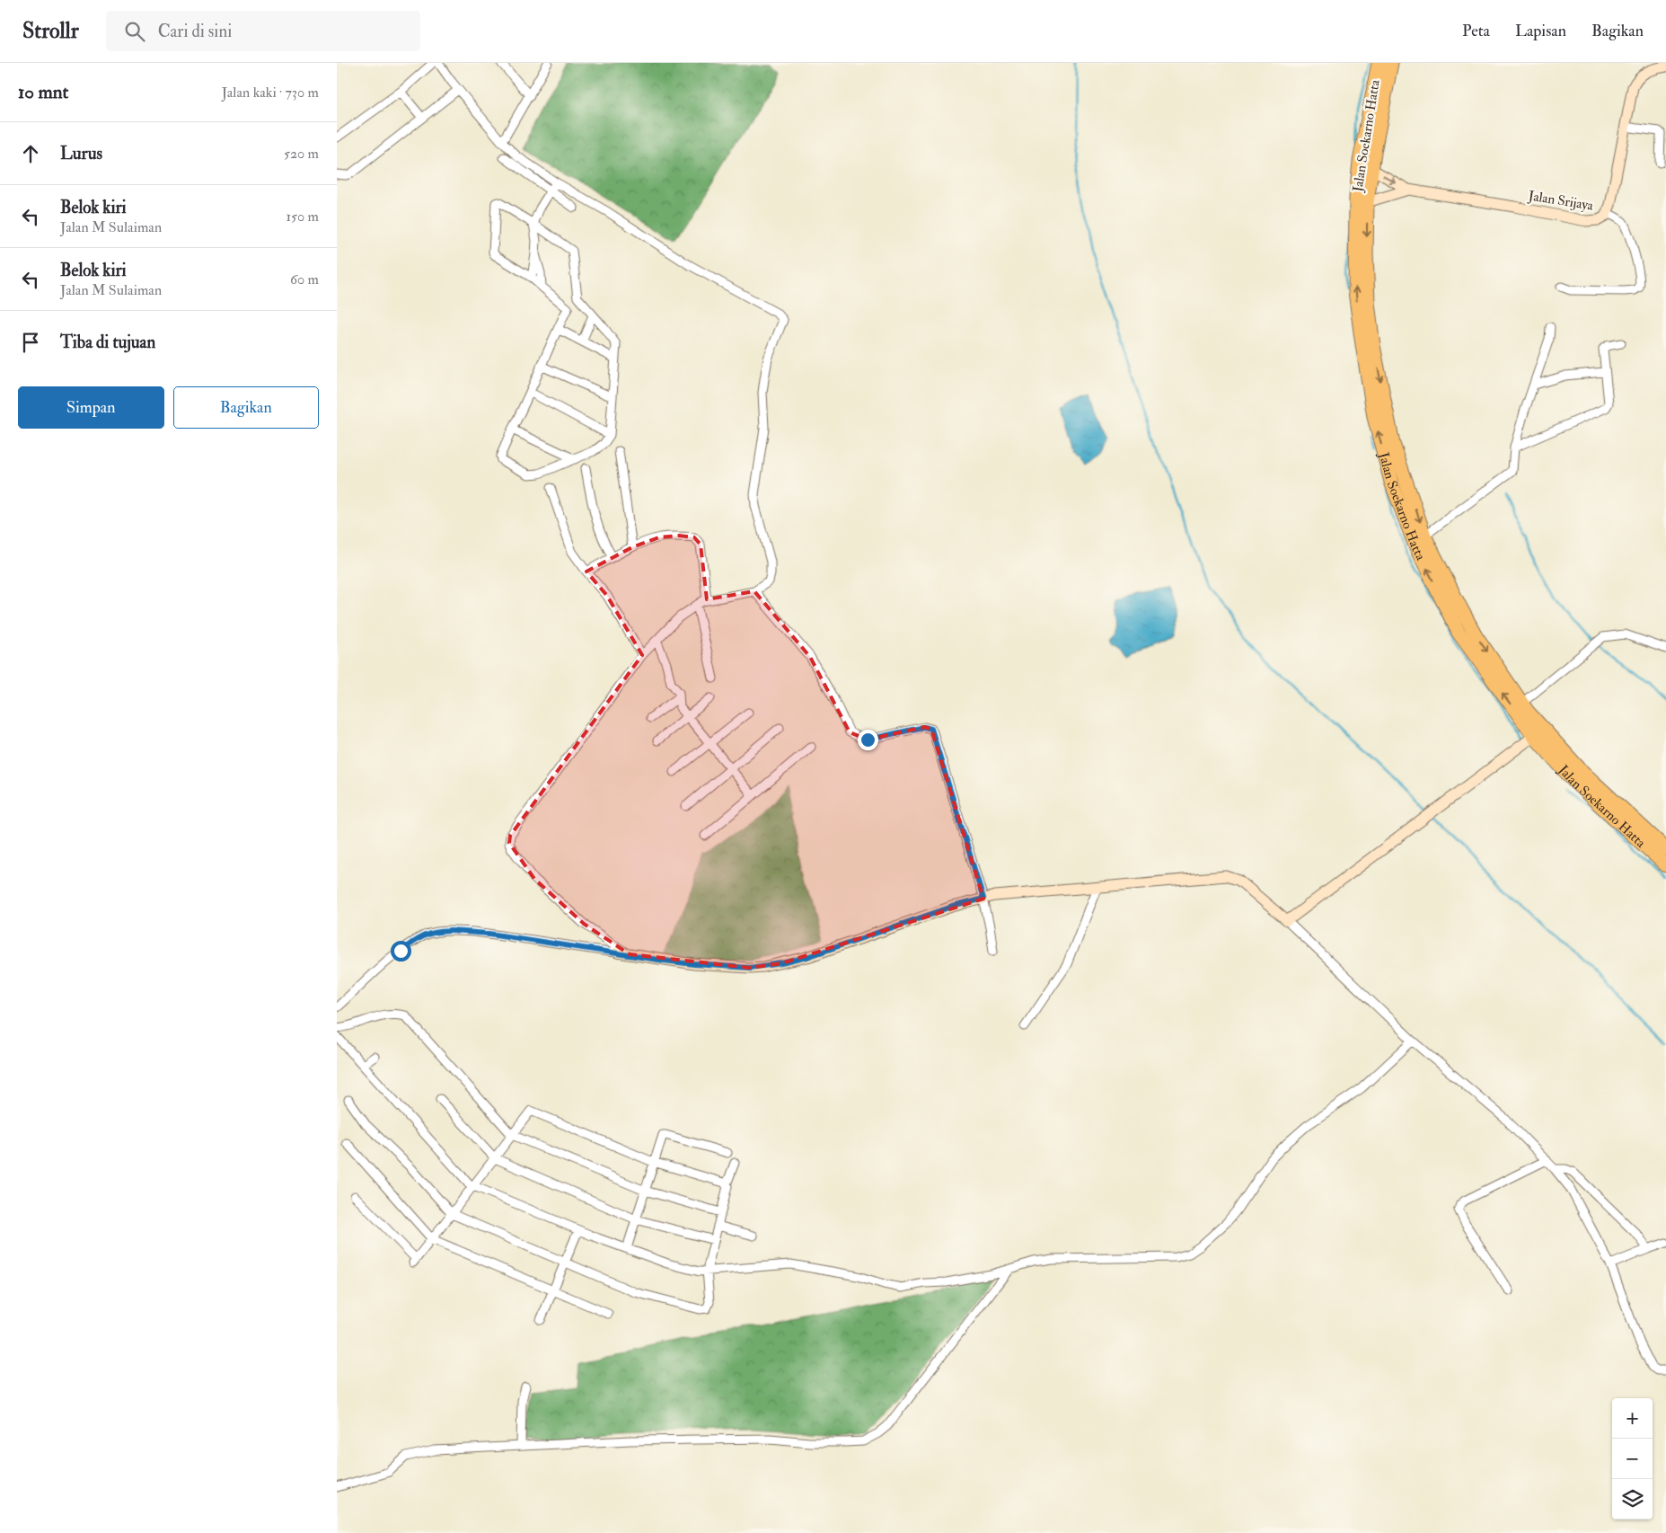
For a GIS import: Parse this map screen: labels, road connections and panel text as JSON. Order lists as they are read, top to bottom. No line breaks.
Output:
{"streets":{"highway":["Jalan Soekarno Hatta"],"street":["Jalan Srijaya"]},"crossings":[["Jalan Soekarno Hatta","Jalan Srijaya"]],"page":{"header":"Strollr","search":"Cari di sini","nav":["Peta","Lapisan","Bagikan"],"heading":["10 mnt","Jalan kaki · 730 m"],"list":[["Lurus","520 m"],["Belok kiri","Jalan M Sulaiman","150 m"],["Belok kiri","Jalan M Sulaiman","60 m"],"Tiba di tujuan"],"buttons":["Simpan","Bagikan"],"map_buttons":["+","−"]}}
